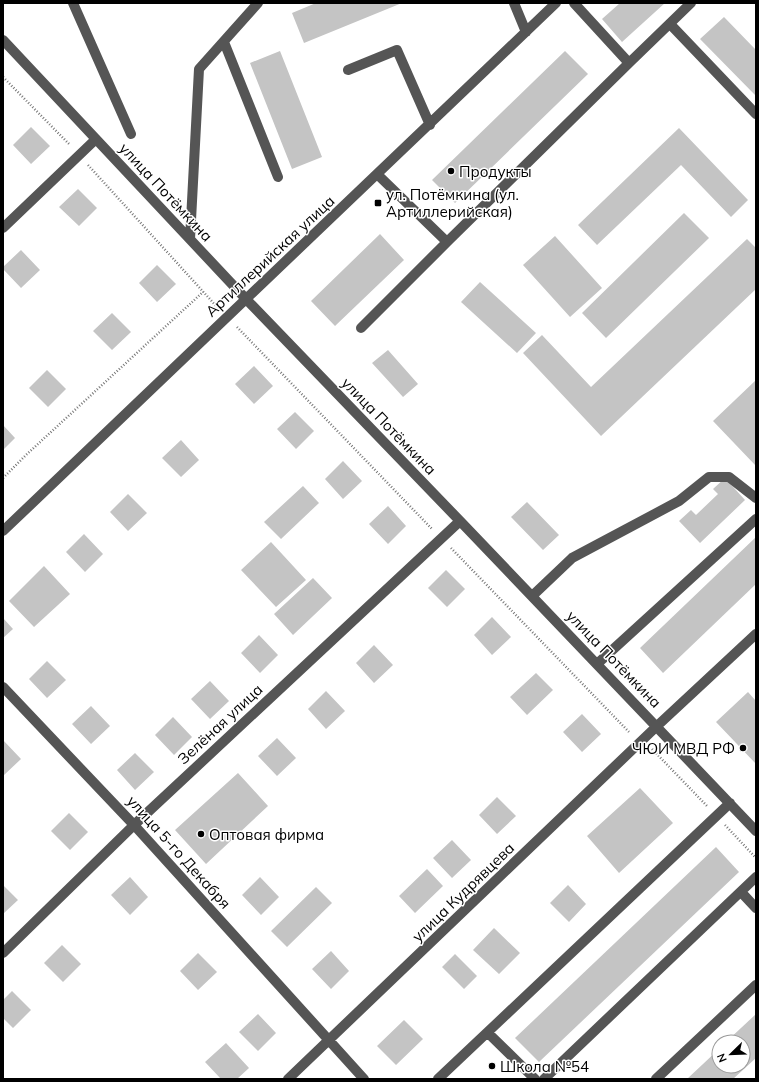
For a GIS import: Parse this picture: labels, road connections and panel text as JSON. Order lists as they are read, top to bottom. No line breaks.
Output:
{"streets":{"street":["улица Потёмкина","Артиллерийская улица","Зелёная улица","улица 5-го Декабря","улица Кудрявцева"]},"crossings":[["улица Потёмкина","Артиллерийская улица"],["улица Потёмкина","Зелёная улица"],["улица Потёмкина","улица Кудрявцева"],["Зелёная улица","улица 5-го Декабря"],["улица 5-го Декабря","улица Кудрявцева"]],"places":{"other":["Продукты","ЧЮИ МВД РФ","Оптовая фирма","Школа №54"],"transit":["ул. Потёмкина (ул. Артиллерийская)"]},"north":"bottom left"}
